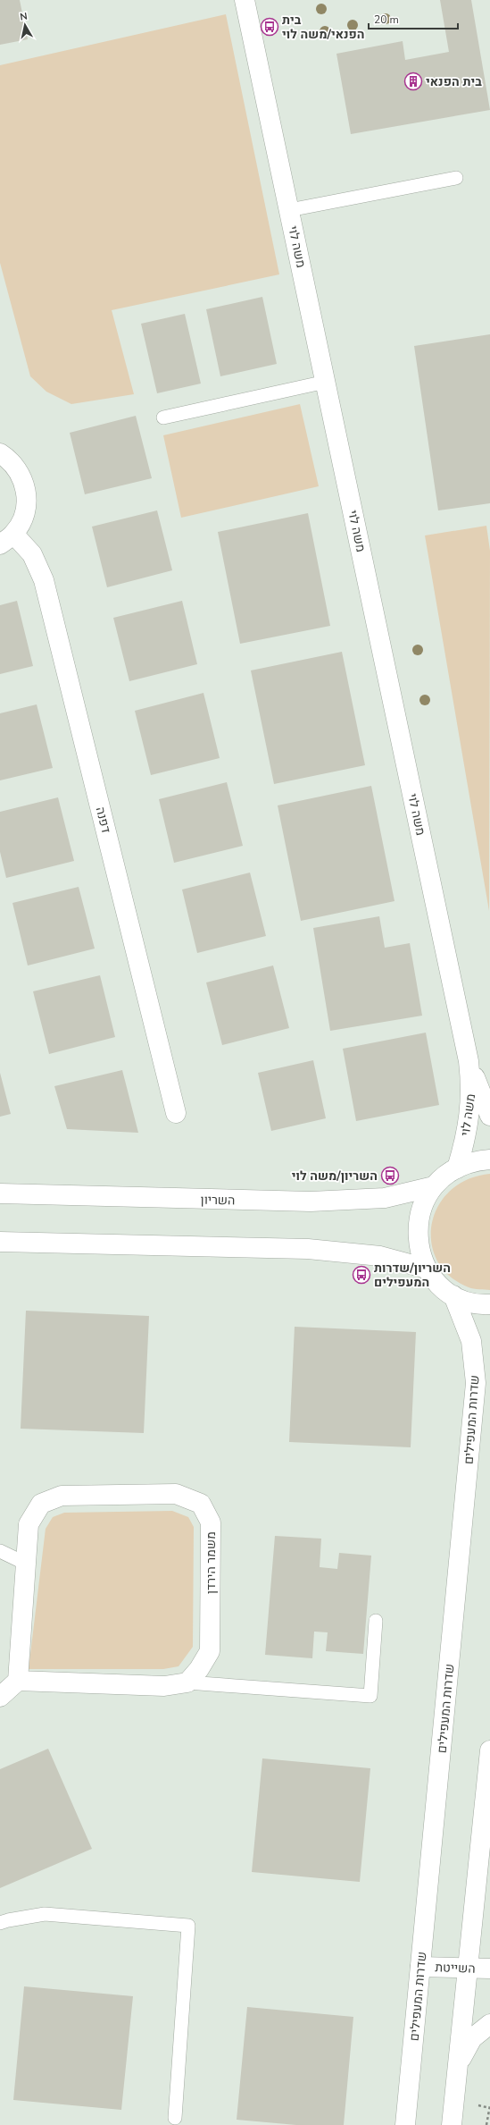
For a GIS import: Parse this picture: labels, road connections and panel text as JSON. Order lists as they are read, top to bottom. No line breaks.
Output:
{"streets":{"street":["משה לוי","דפנה","השריון","שדרות המעפילים","משמר הירדן","השייטת"]},"crossings":[["שדרות המעפילים","השייטת"]],"places":{"bus stop":["בית הפנאי/משה לוי","השריון/משה לוי","השריון/שדרות המעפילים"],"building":["בית הפנאי"]},"scale_bar":"20 m","north":"top"}
